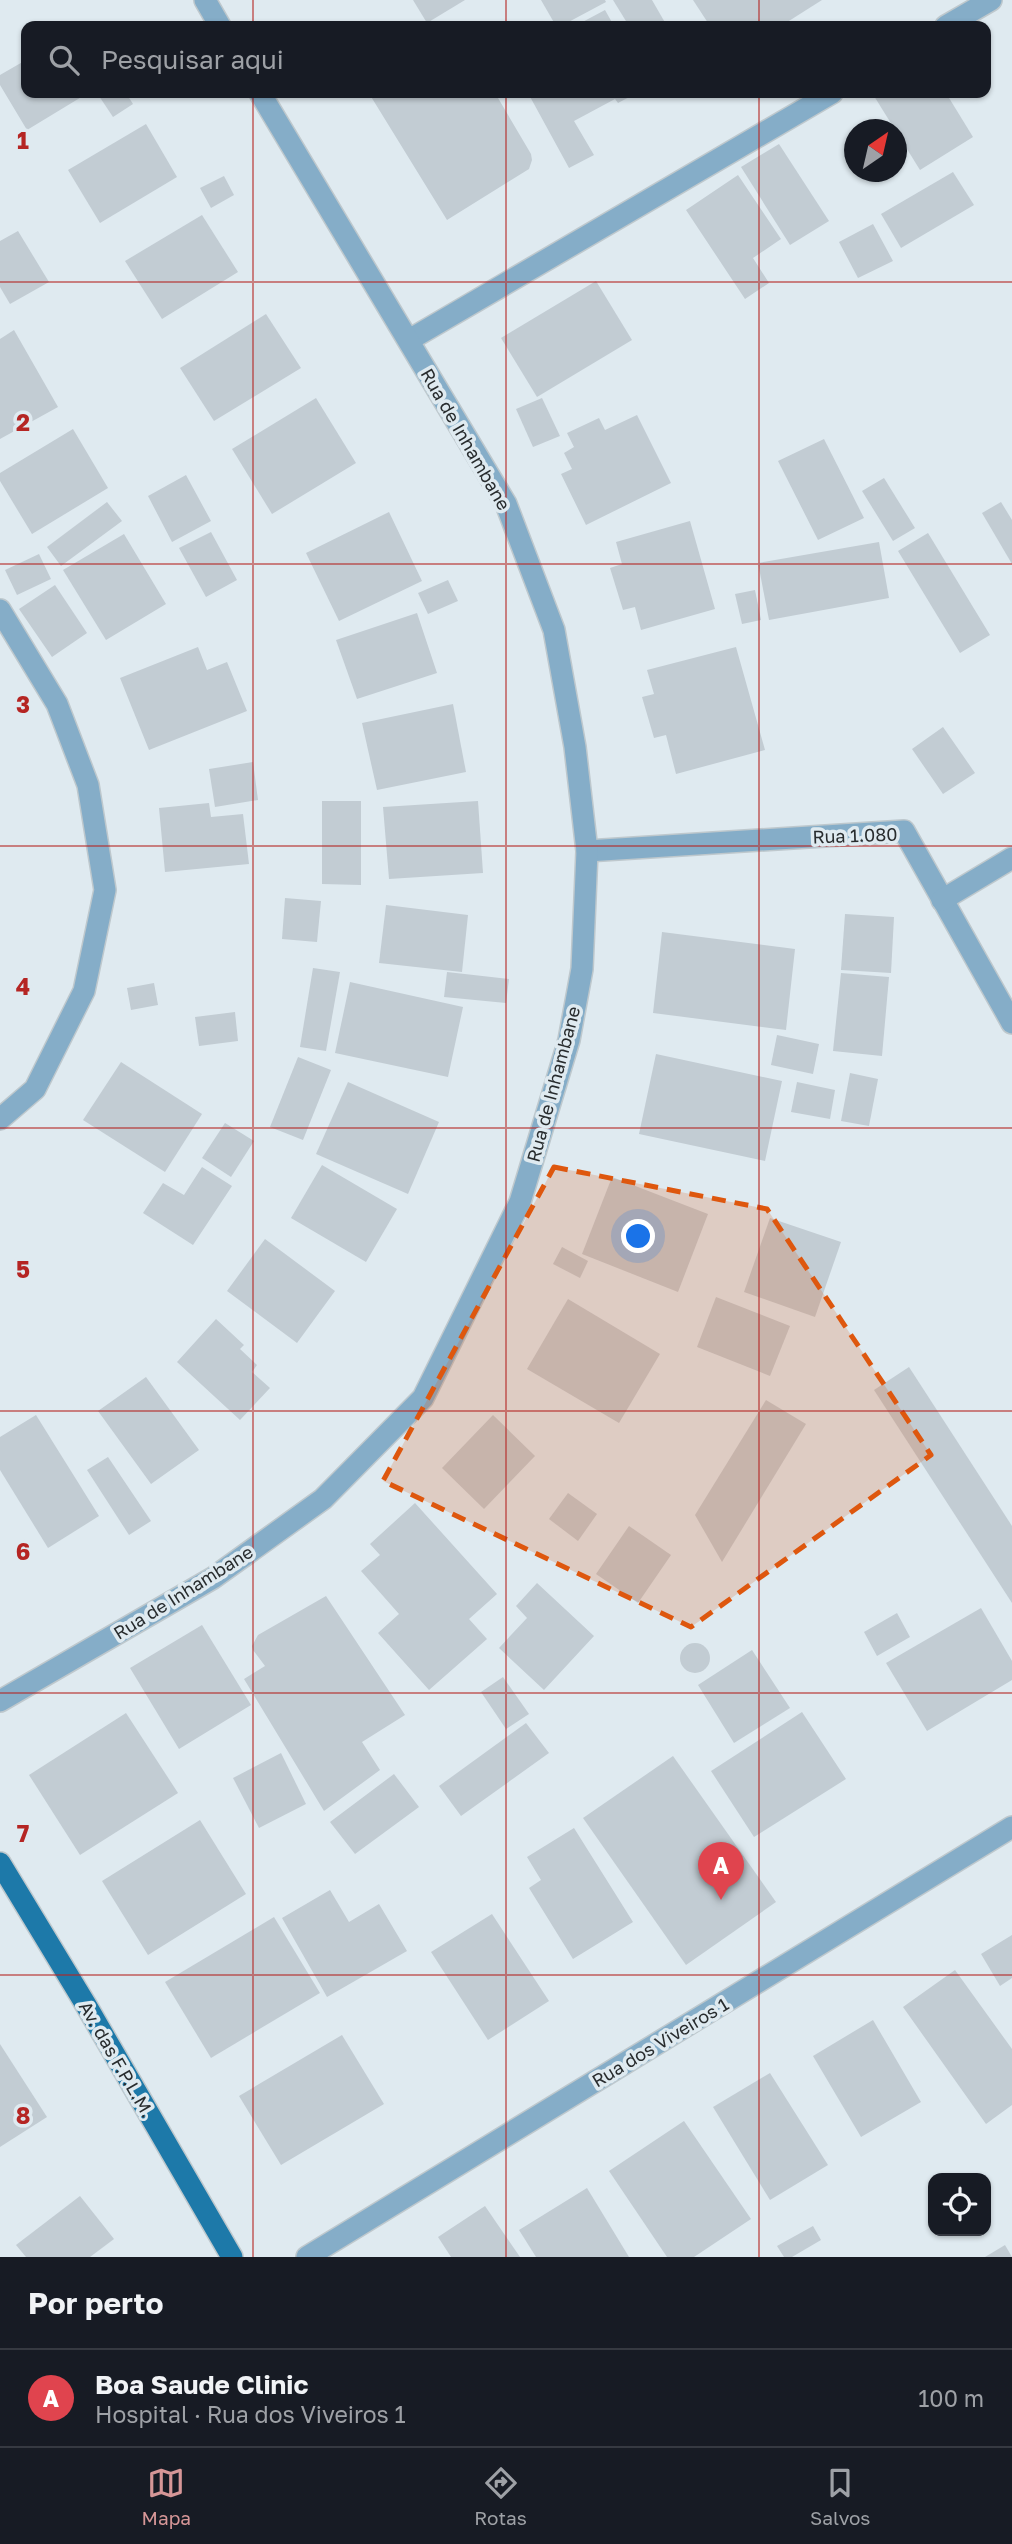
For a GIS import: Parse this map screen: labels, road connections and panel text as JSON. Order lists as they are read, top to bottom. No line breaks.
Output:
{"streets":{"main road":["Av. das F.P.L.M."],"street":["Rua de Inhambane","Rua 1.080","Rua dos Viveiros 1"]},"crossings":[["Rua de Inhambane","Rua 1.080"]],"north":"top right","page":{"search":"Pesquisar aqui","pins":"A","heading":"Por perto","list":[{"mark":"A","name":"Boa Saude Clinic","note":"Hospital · Rua dos Viveiros 1","value":"100 m"}],"nav":["Mapa","Rotas","Salvos"]},"grid":{"rows":["1","2","3","4","5","6","7","8"]}}
